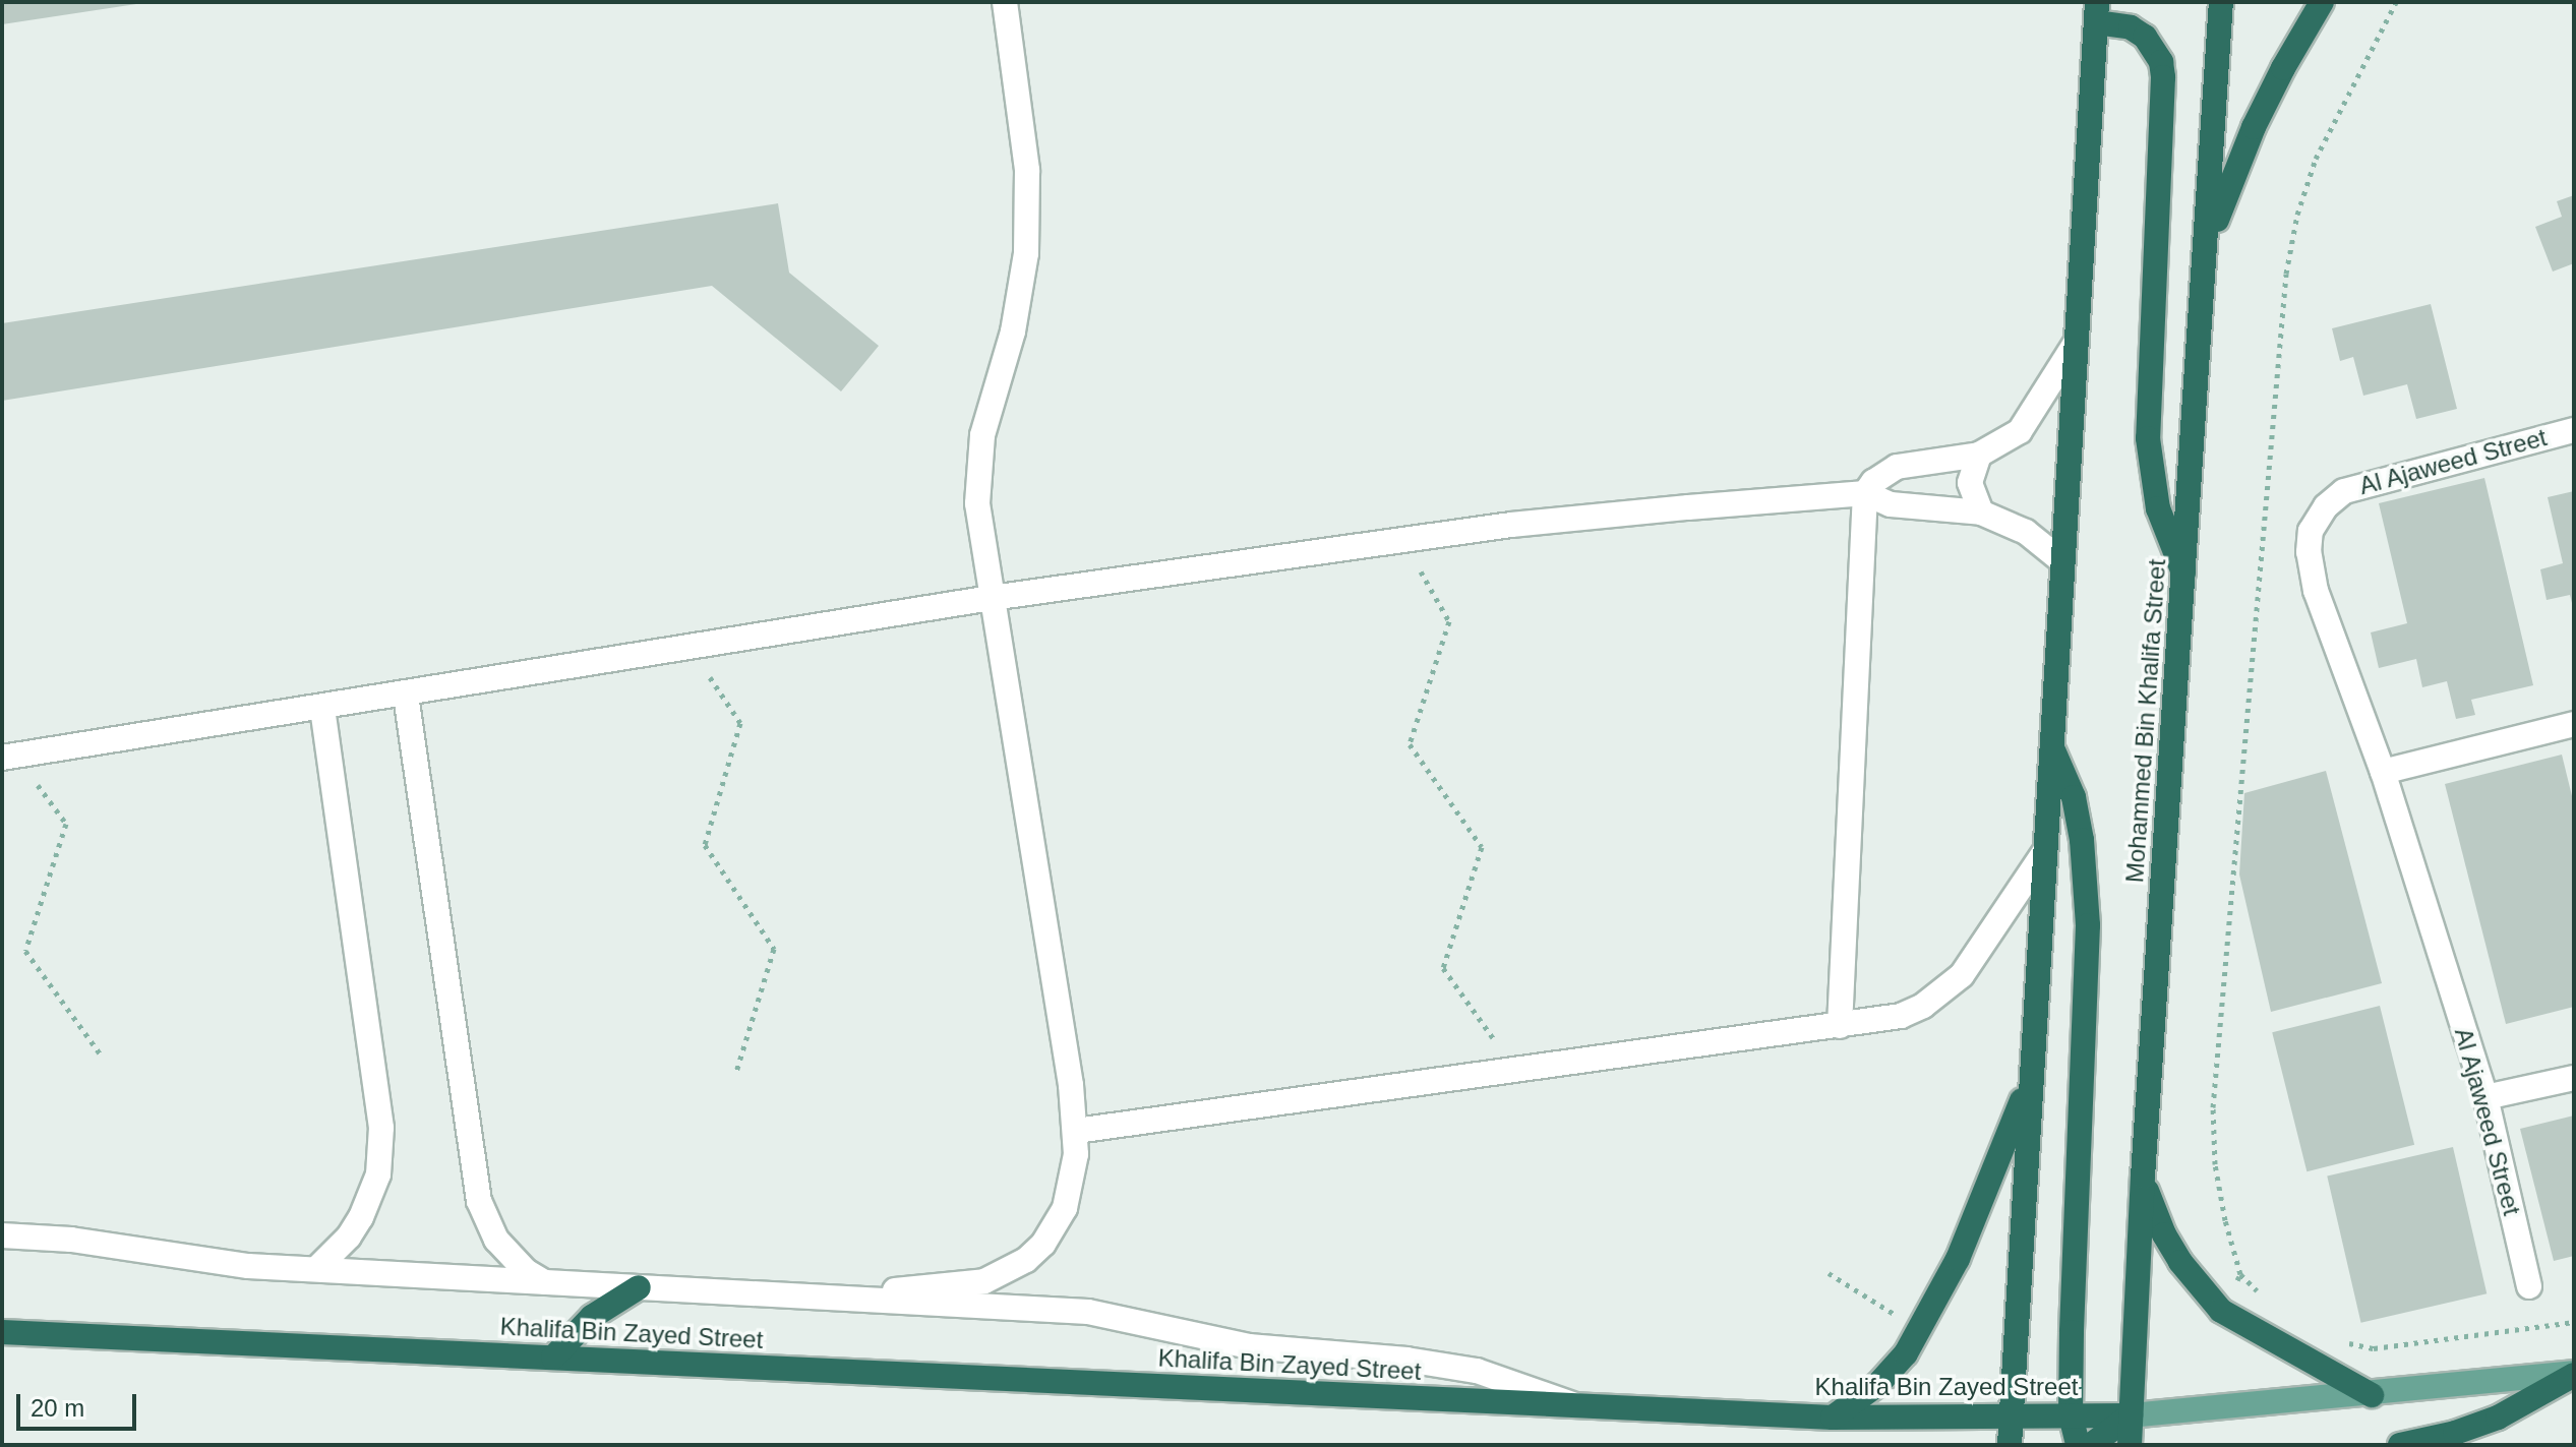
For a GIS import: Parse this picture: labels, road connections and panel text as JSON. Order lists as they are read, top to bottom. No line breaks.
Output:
{"streets":{"highway":["Mohammed Bin Khalifa Street","Khalifa Bin Zayed Street"],"street":["Al Ajaweed Street"]},"crossings":[["Mohammed Bin Khalifa Street","Khalifa Bin Zayed Street"]],"scale_bar":"20 m"}
